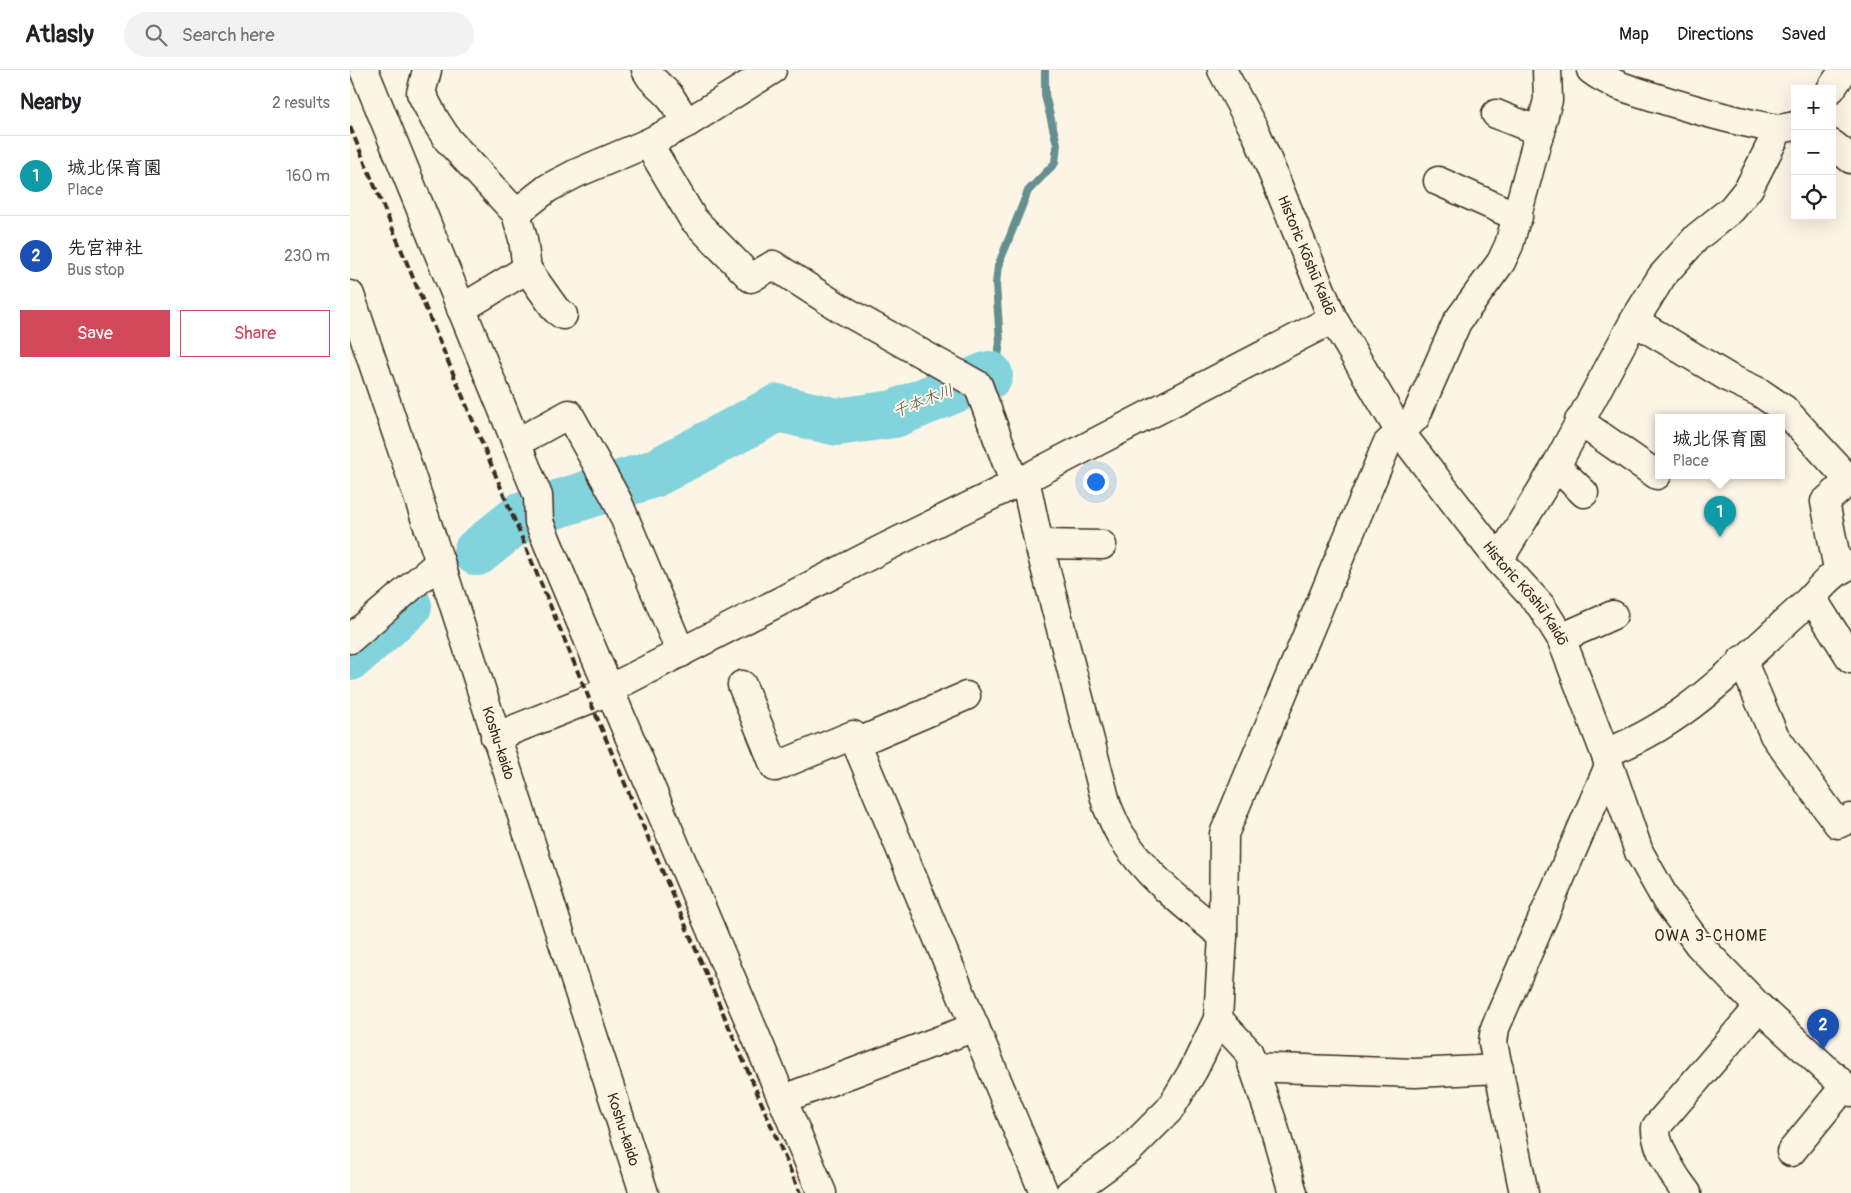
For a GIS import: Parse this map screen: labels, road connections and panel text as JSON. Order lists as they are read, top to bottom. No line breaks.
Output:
{"streets":{"main road":["Historic Kōshū Kaidō","Koshu-kaido"]},"districts":["OWA 3-CHOME"],"water":["千本木川"],"page":{"header":"Atlasly","search":"Search here","nav":["Map","Directions","Saved"],"heading":["Nearby","2 results"],"map_buttons":["+","−"],"list":[{"mark":"1","name":"城北保育園","note":"Place","value":"160 m"},{"mark":"2","name":"先宮神社","note":"Bus stop","value":"230 m"}],"buttons":["Save","Share"],"popup":["城北保育園","Place"],"pins":["1","2"]}}
